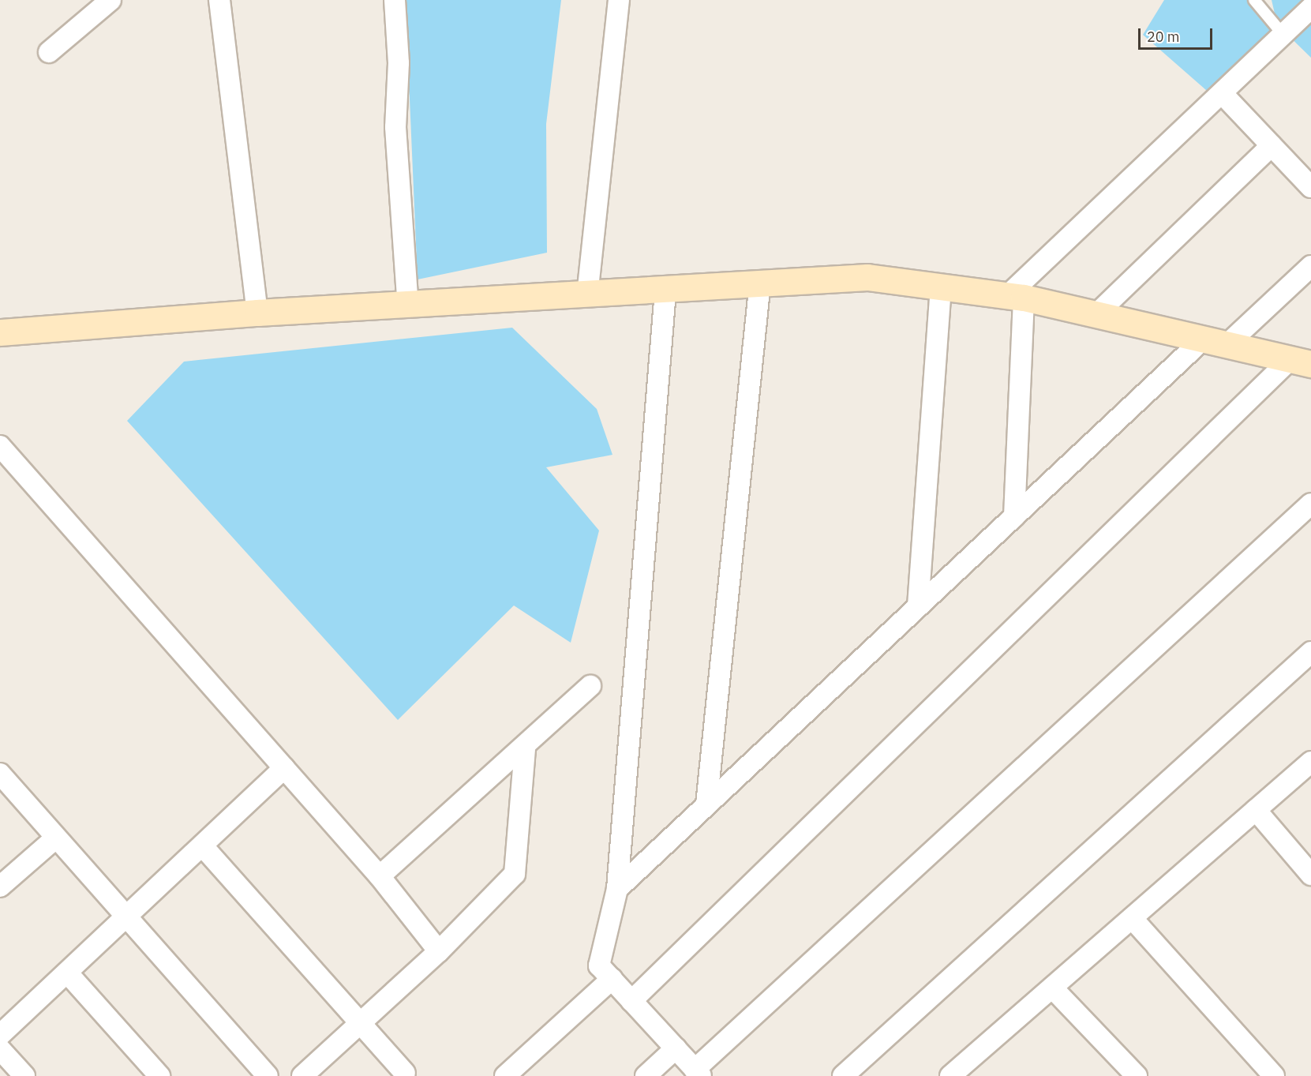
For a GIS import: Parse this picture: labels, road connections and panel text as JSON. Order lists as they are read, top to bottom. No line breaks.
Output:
{"scale_bar":"20 m"}
